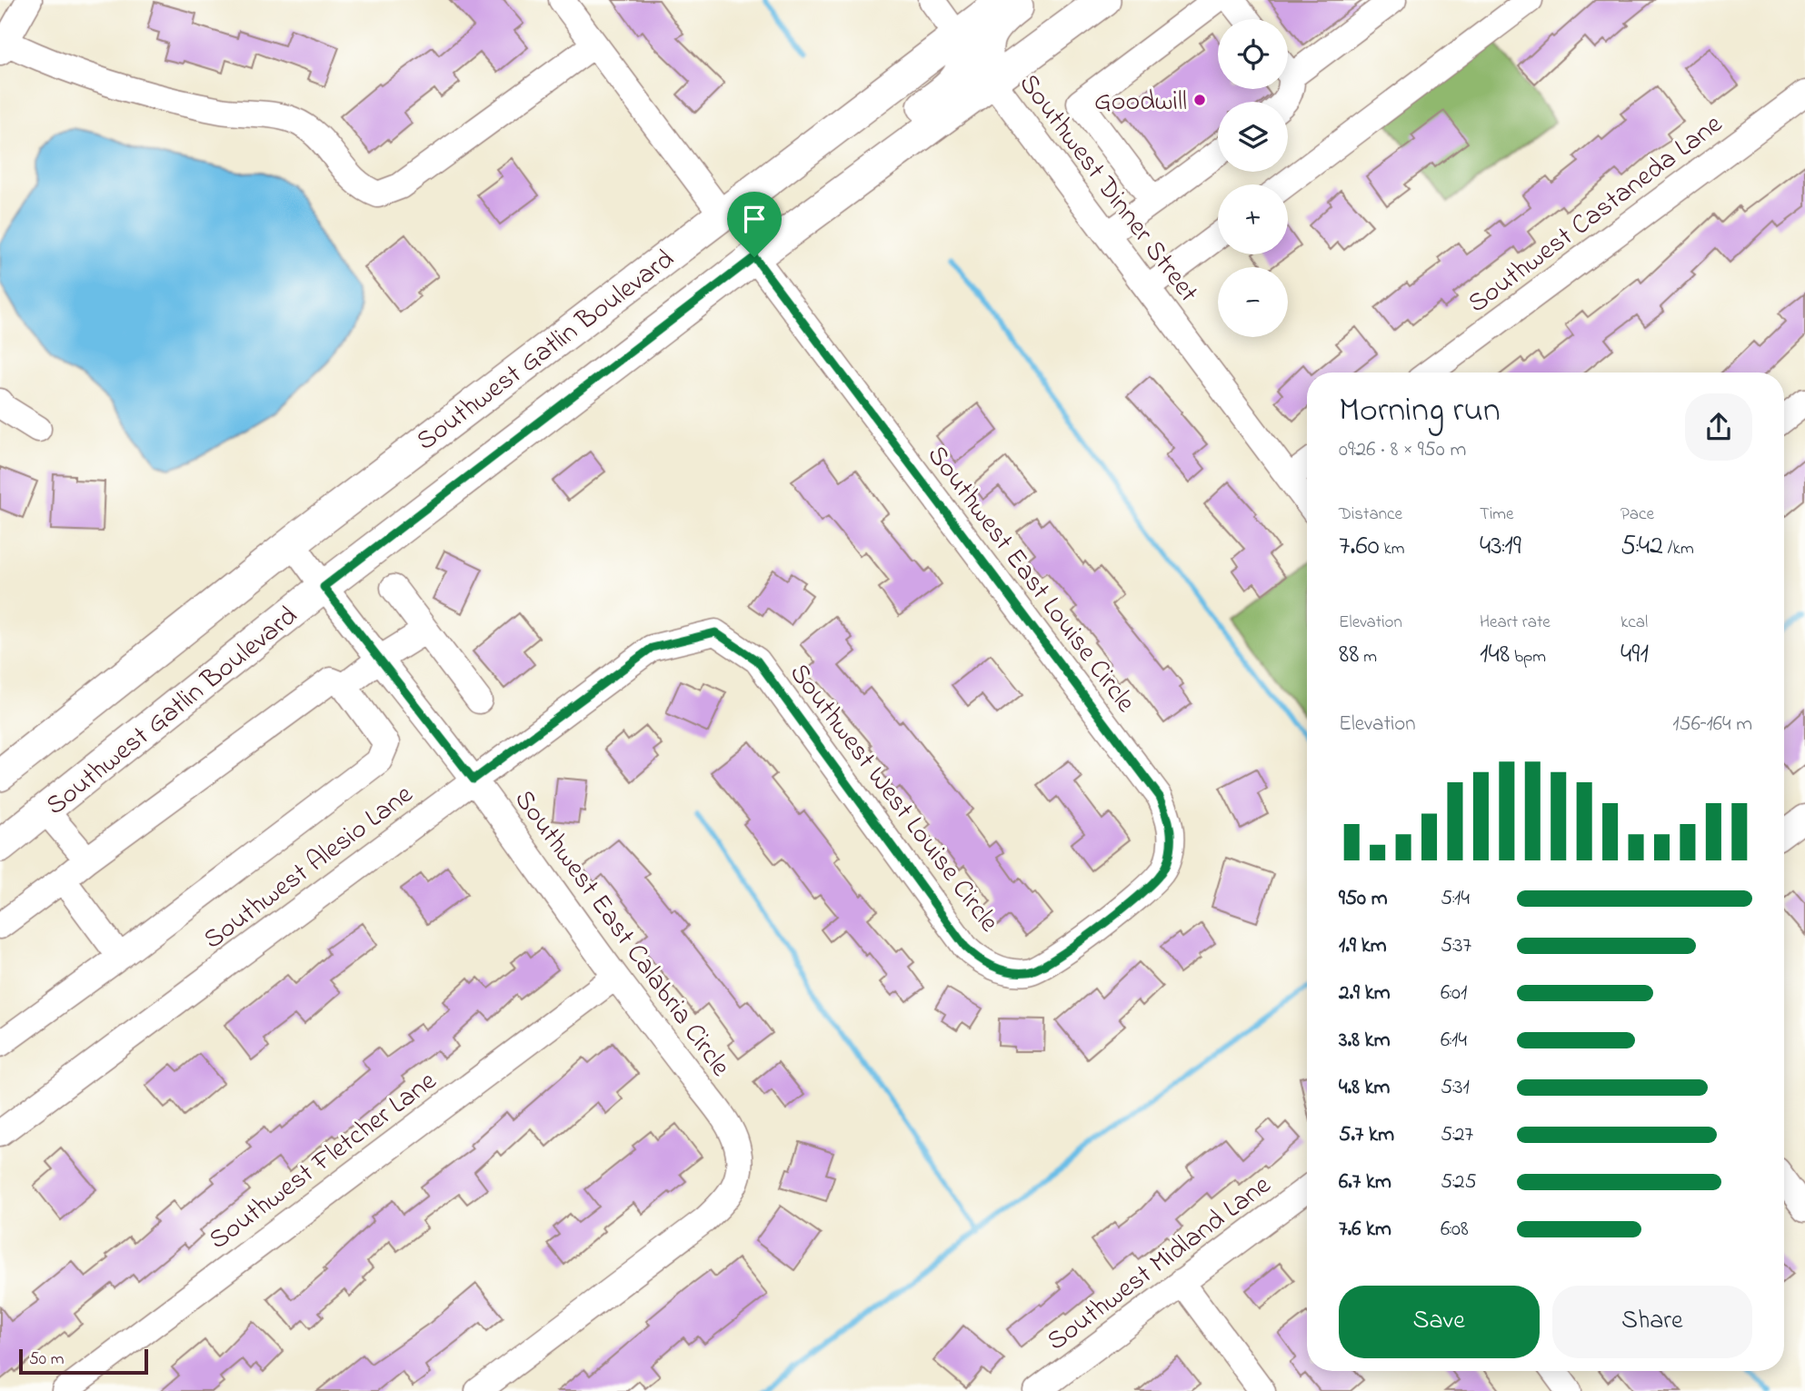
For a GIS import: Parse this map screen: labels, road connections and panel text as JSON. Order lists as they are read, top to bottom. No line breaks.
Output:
{"streets":{"main road":["Southwest Gatlin Boulevard"],"street":["Southwest Dinner Street","Southwest Castaneda Lane","Southwest East Louise Circle","Southwest West Louise Circle","Southwest Alesio Lane","Southwest East Calabria Circle","Southwest Fletcher Lane","Southwest Midland Lane"]},"crossings":[["Southwest Dinner Street","Southwest Gatlin Boulevard"],["Southwest Gatlin Boulevard","Southwest East Louise Circle"],["Southwest Gatlin Boulevard","Southwest East Calabria Circle"],["Southwest East Louise Circle","Southwest West Louise Circle"],["Southwest West Louise Circle","Southwest Alesio Lane"],["Southwest Alesio Lane","Southwest East Calabria Circle"],["Southwest East Calabria Circle","Southwest Fletcher Lane"]],"places":["Goodwill"],"scale_bar":"50 m","page":{"map_buttons":["+","−"],"heading":["Morning run","09:26 · 8 × 950 m"],"stats":[["Distance","7.60 km"],["Time","43:19"],["Pace","5:42 /km"],["Elevation","88 m"],["Heart rate","148 bpm"],["kcal","491"]],"chart":["Elevation","156–164 m"],"list":[{"name":"950 m","note":"5:14"},{"name":"1.9 km","note":"5:37"},{"name":"2.9 km","note":"6:01"},{"name":"3.8 km","note":"6:14"},{"name":"4.8 km","note":"5:31"},{"name":"5.7 km","note":"5:27"},{"name":"6.7 km","note":"5:25"},{"name":"7.6 km","note":"6:08"}],"buttons":["Save","Share"],"scale":"50 m"}}
